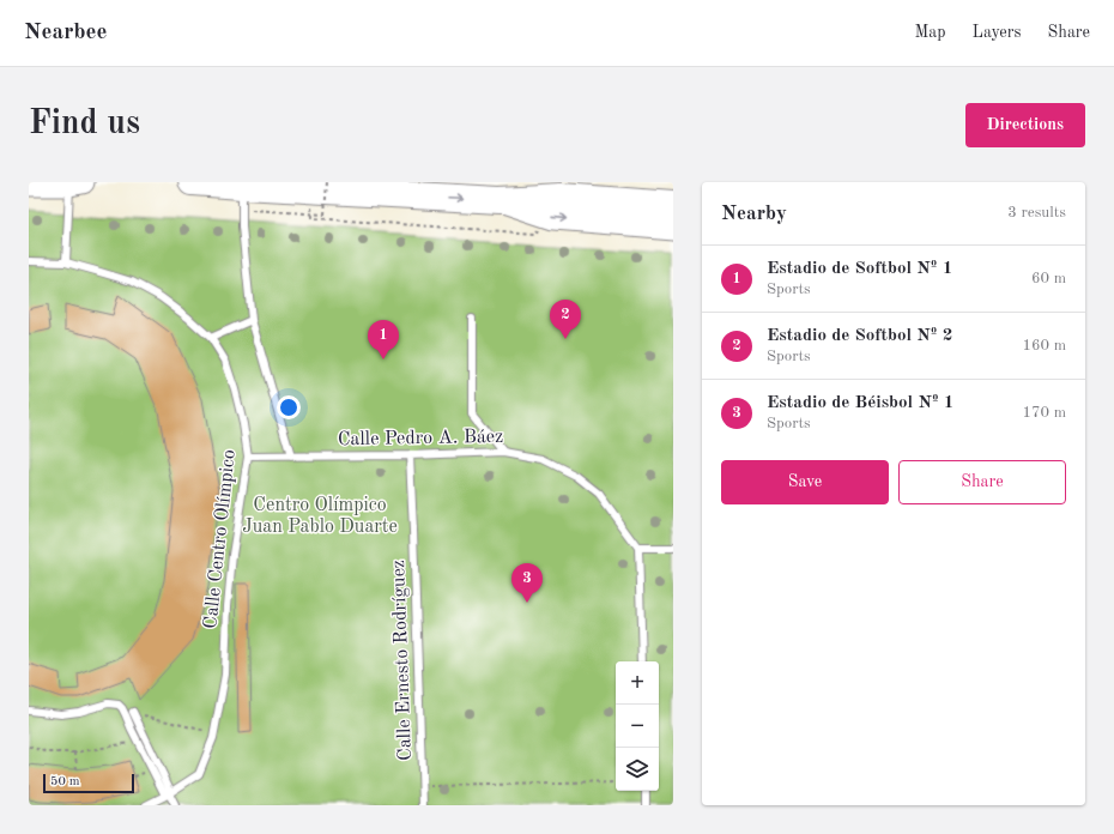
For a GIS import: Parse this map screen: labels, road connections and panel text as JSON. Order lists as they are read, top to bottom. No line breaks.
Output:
{"streets":{"lane":["Calle Pedro A. Báez","Calle Centro Olímpico","Calle Ernesto Rodríguez"]},"crossings":[["Calle Pedro A. Báez","Calle Centro Olímpico"],["Calle Pedro A. Báez","Calle Ernesto Rodríguez"]],"parks":["Centro Olímpico Juan Pablo Duarte"],"scale_bar":"50 m","page":{"header":"Nearbee","nav":["Map","Layers","Share"],"buttons":["Directions",["Save","Share"]],"title":"Find us","heading":["Nearby","3 results"],"list":[{"mark":"1","name":"Estadio de Softbol Nº 1","note":"Sports","value":"60 m"},{"mark":"2","name":"Estadio de Softbol Nº 2","note":"Sports","value":"160 m"},{"mark":"3","name":"Estadio de Béisbol Nº 1","note":"Sports","value":"170 m"}],"pins":["2","1","3"],"map_buttons":["+","−"],"scale":"50 m"}}
